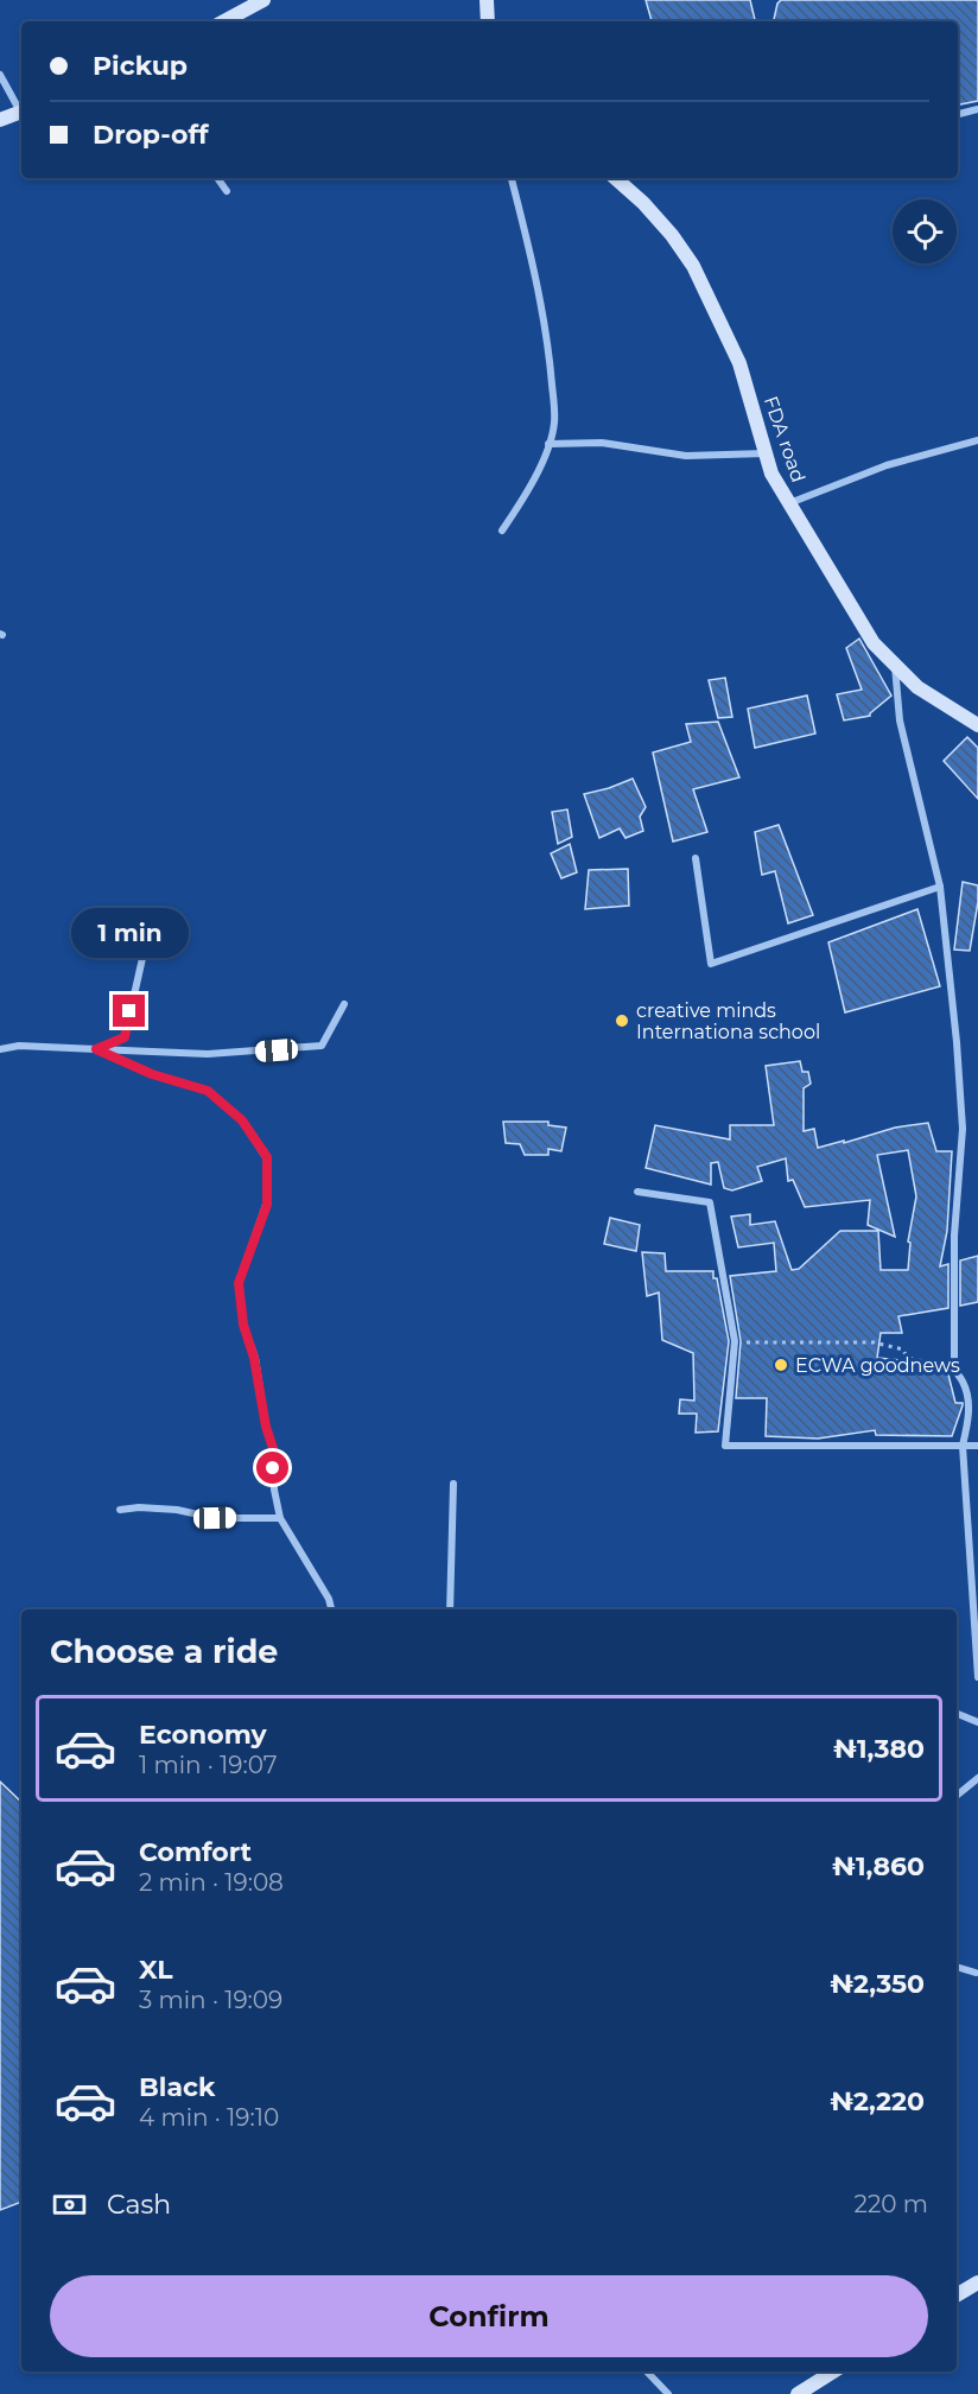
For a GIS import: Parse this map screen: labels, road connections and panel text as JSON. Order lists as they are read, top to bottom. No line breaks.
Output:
{"streets":{"street":["FDA road"]},"places":["creative minds Internationa school","ECWA goodnews"],"page":{"banner":["Pickup","Drop-off"],"bubble":"1 min","heading":"Choose a ride","list":[{"name":"Economy","note":"1 min · 19:07","value":"₦1,380"},{"name":"Comfort","note":"2 min · 19:08","value":"₦1,860"},{"name":"XL","note":"3 min · 19:09","value":"₦2,350"},{"name":"Black","note":"4 min · 19:10","value":"₦2,220"}],"pay":["Cash","220 m"],"buttons":"Confirm"}}
